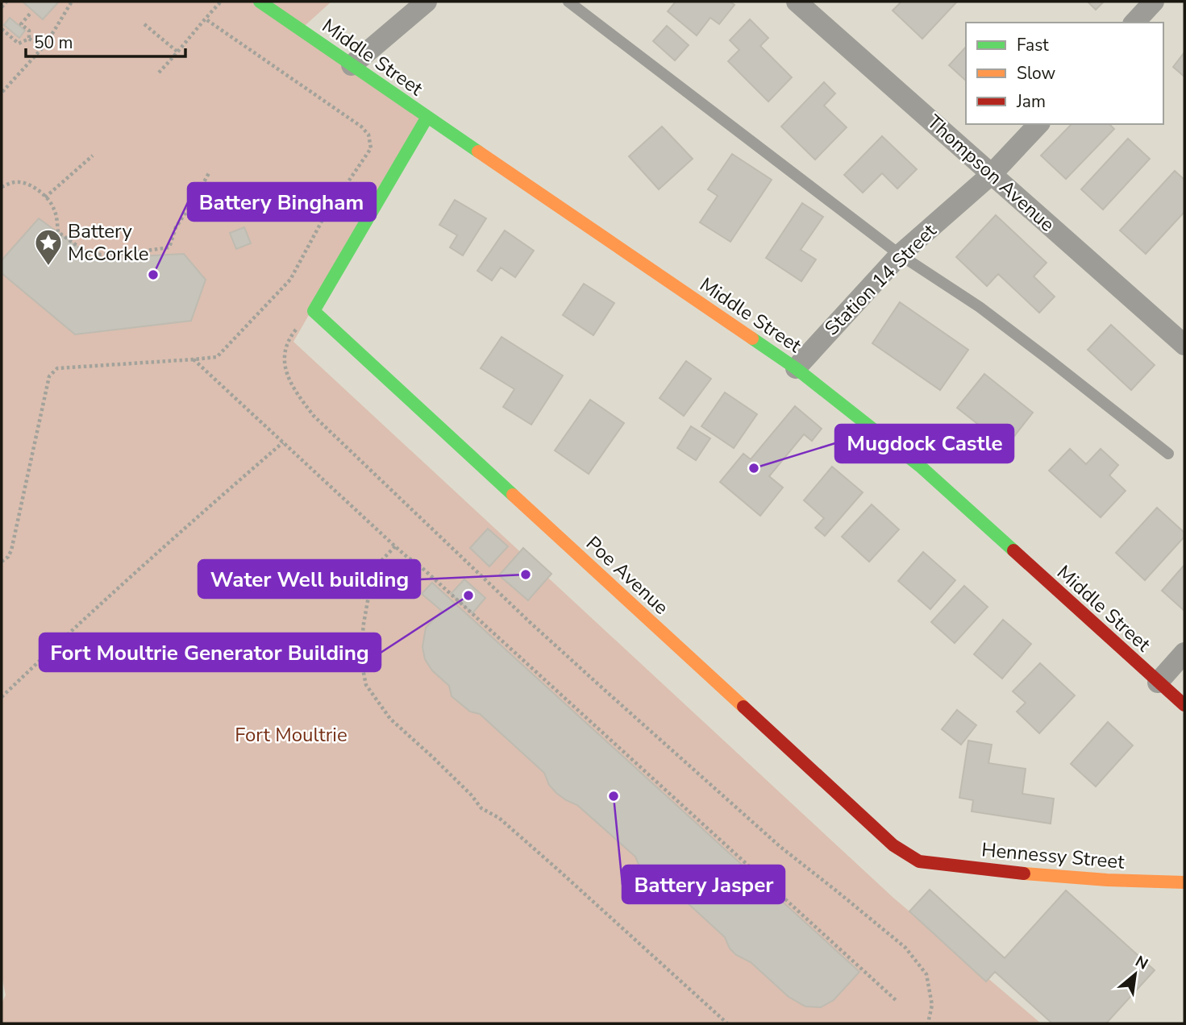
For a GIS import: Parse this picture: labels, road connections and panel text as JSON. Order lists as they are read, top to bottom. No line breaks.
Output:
{"streets":{"street":["Middle Street","Thompson Avenue","Station 14 Street","Poe Avenue","Hennessy Street"]},"crossings":[["Middle Street","Station 14 Street"],["Thompson Avenue","Station 14 Street"],["Poe Avenue","Hennessy Street"]],"parks":["Fort Moultrie"],"places":{"place":["Battery McCorkle"],"other":["Battery Bingham","Mugdock Castle","Water Well building","Fort Moultrie Generator Building","Battery Jasper"]},"legend":["Fast","Slow","Jam"],"scale_bar":"50 m","north":"top right"}
